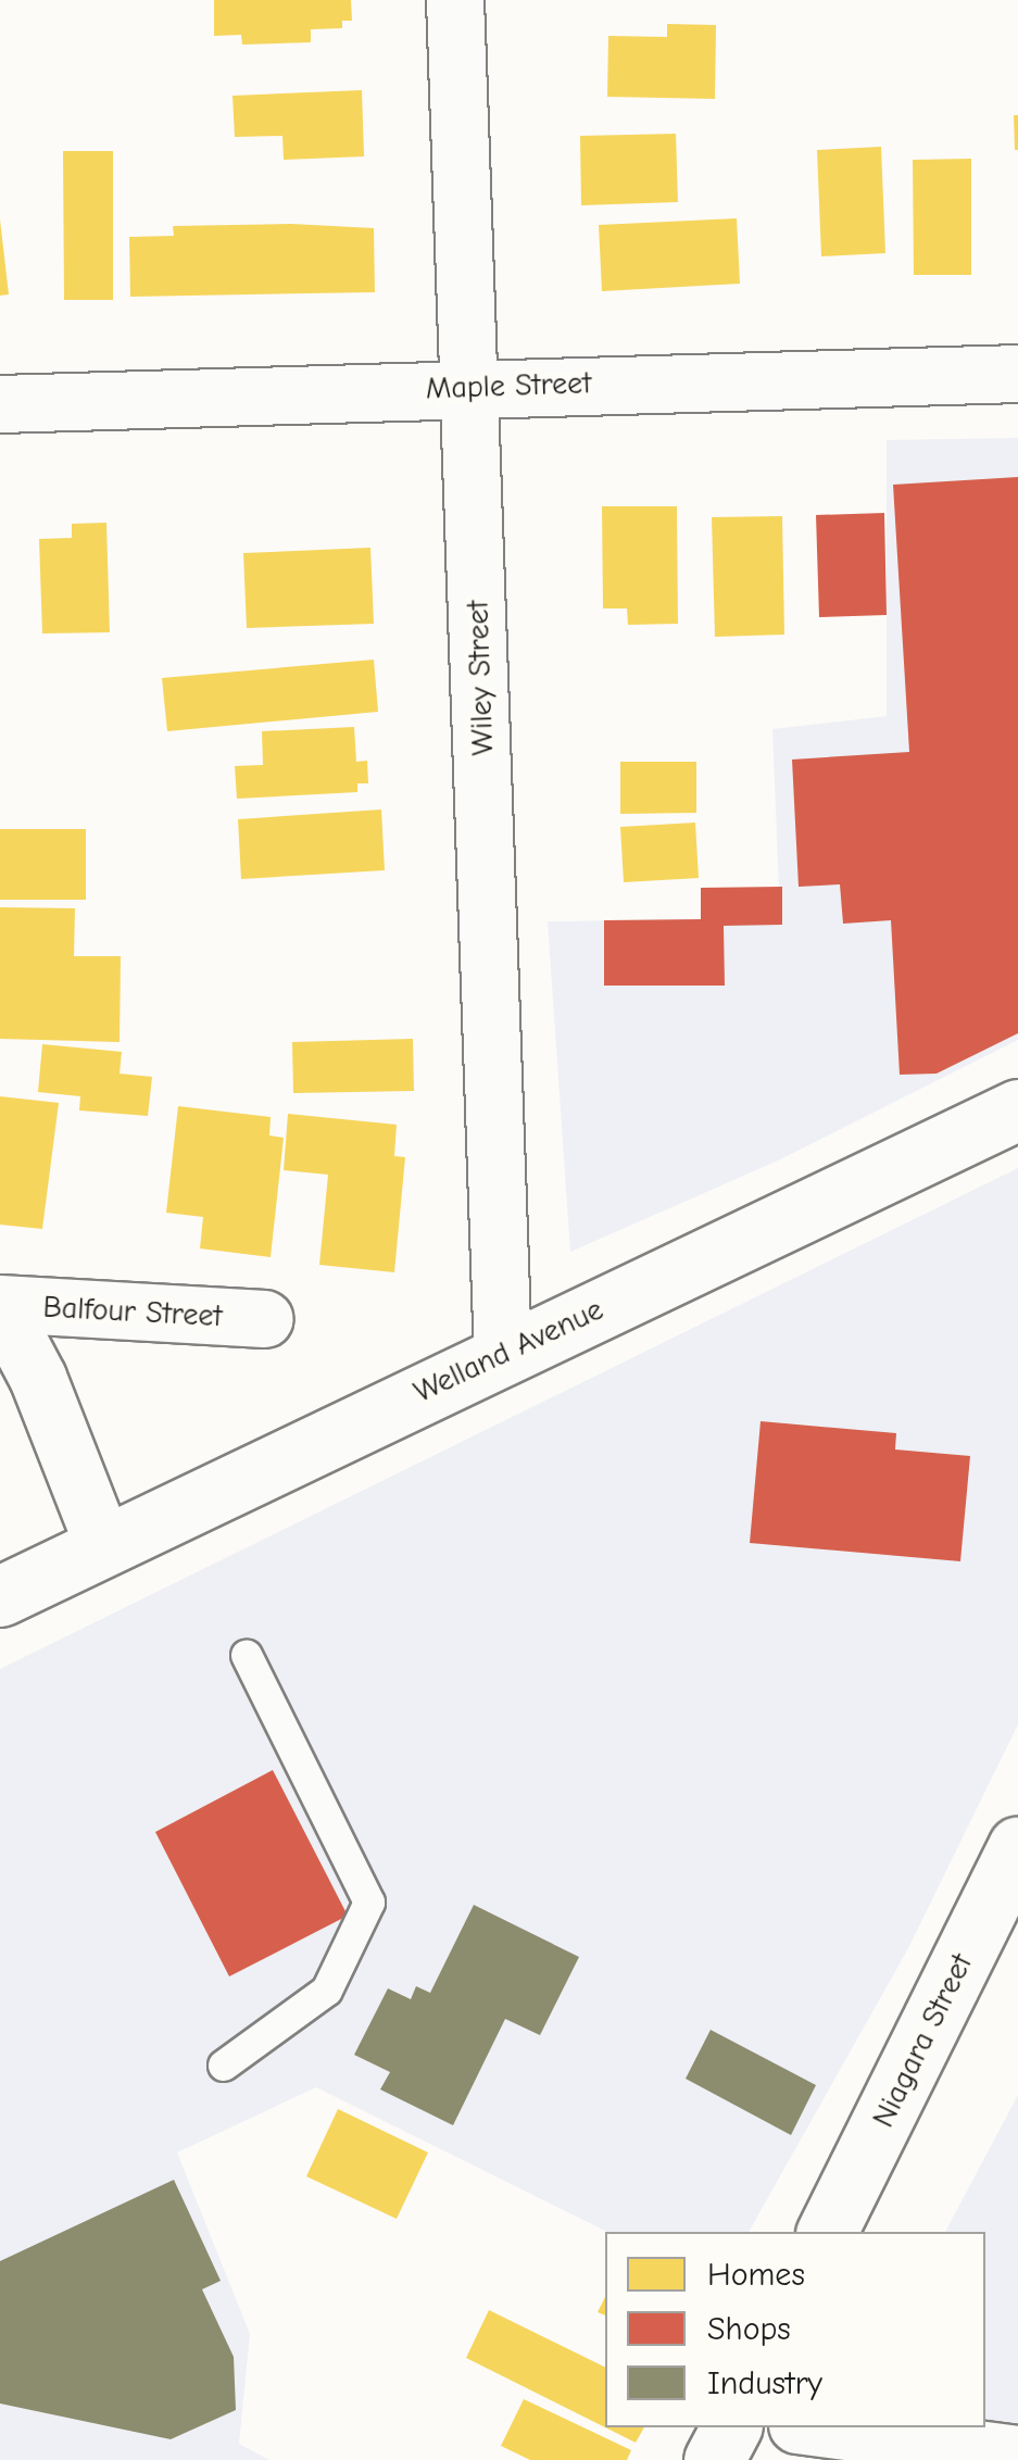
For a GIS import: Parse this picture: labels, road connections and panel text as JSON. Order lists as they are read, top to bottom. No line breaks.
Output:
{"streets":{"main road":["Welland Avenue","Niagara Street"],"street":["Maple Street","Wiley Street","Balfour Street"]},"crossings":[["Maple Street","Wiley Street"],["Wiley Street","Welland Avenue"],["Balfour Street","Welland Avenue"]],"legend":["Homes","Shops","Industry"]}
